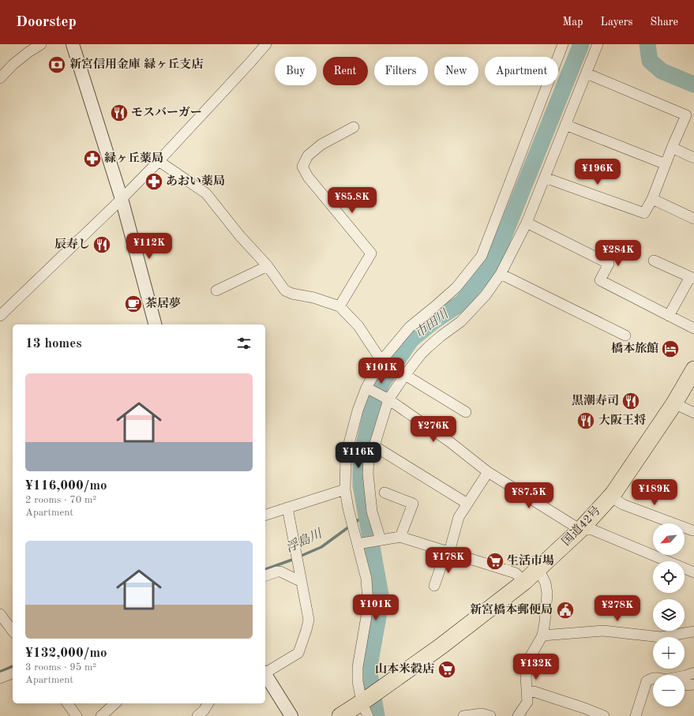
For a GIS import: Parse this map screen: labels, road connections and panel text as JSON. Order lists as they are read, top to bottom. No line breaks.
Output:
{"streets":{"highway":["国道42号"]},"water":["市田川","浮島川"],"places":{"bank":["新宮信用金庫 緑ヶ丘支店"],"restaurant":["モスバーガー","辰寿し","黒潮寿司","大阪王将"],"pharmacy":["緑ヶ丘薬局","あおい薬局"],"cafe":["茶居夢"],"hotel":["橋本旅館"],"supermarket":["生活市場","山本米穀店"],"public building":["新宮橋本郵便局"]},"north":"bottom left","page":{"header":"Doorstep","nav":["Map","Layers","Share"],"chip":["Buy","Rent","Filters","New","Apartment"],"price":["¥196K","¥85.8K","¥112K","¥284K","¥101K","¥276K","¥116K","¥189K","¥87.5K","¥178K","¥101K","¥278K","¥132K"],"heading":"13 homes","list":[{"name":"¥116,000/mo","note":"2 rooms · 70 m² · Apartment"},{"name":"¥132,000/mo","note":"3 rooms · 95 m² · Apartment"}],"map_buttons":["+","−"]}}
